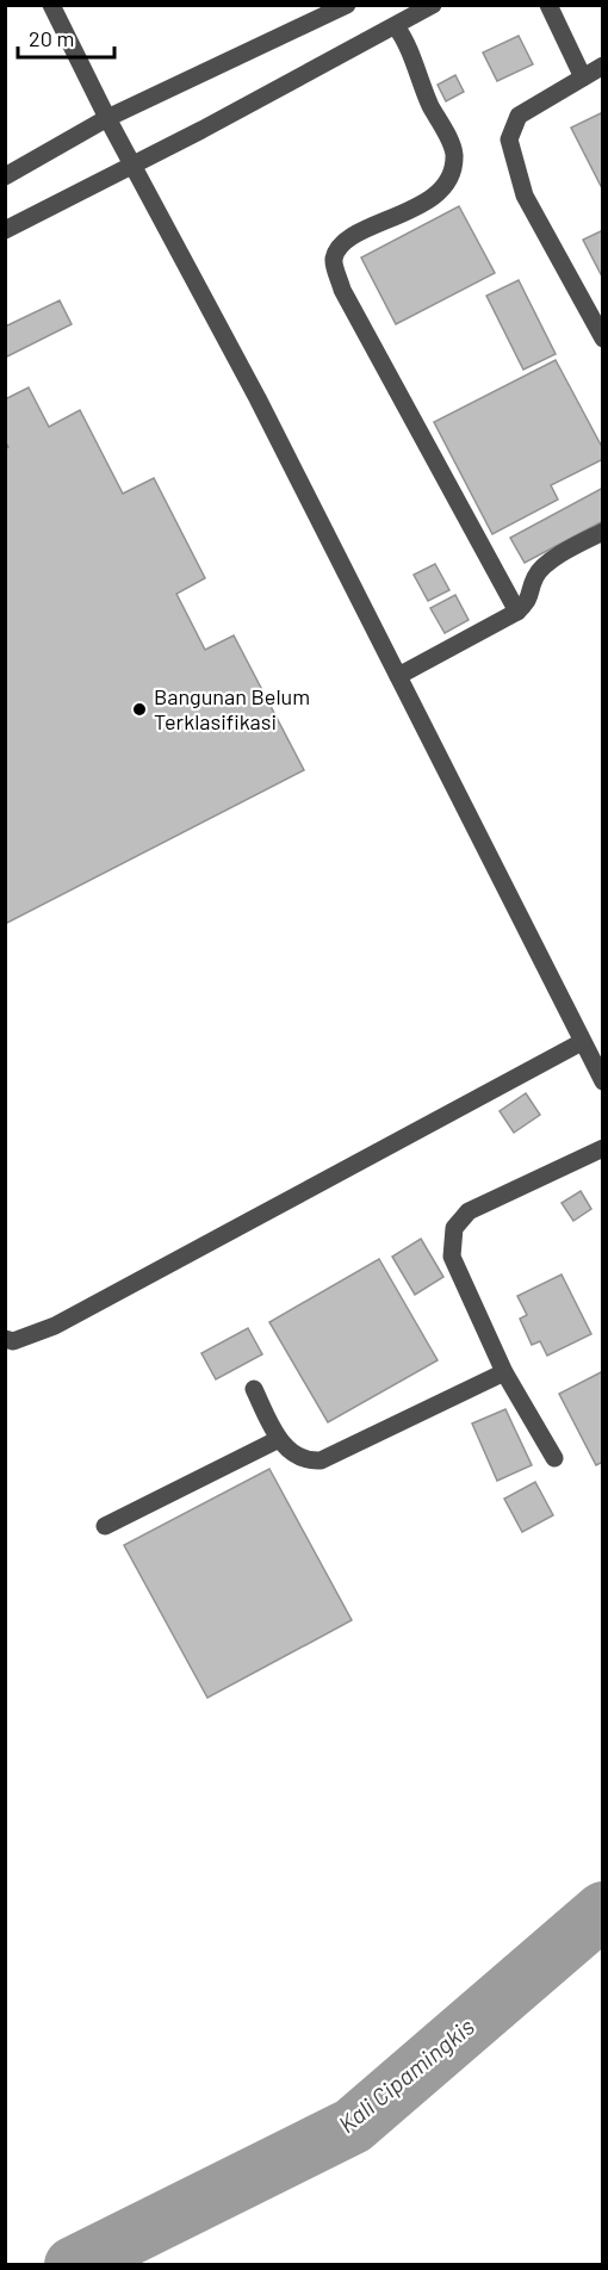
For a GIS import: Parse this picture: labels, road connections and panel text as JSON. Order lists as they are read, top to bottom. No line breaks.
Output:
{"water":["Kali Cipamingkis"],"places":["Bangunan Belum Terklasifikasi"],"scale_bar":"20 m"}
